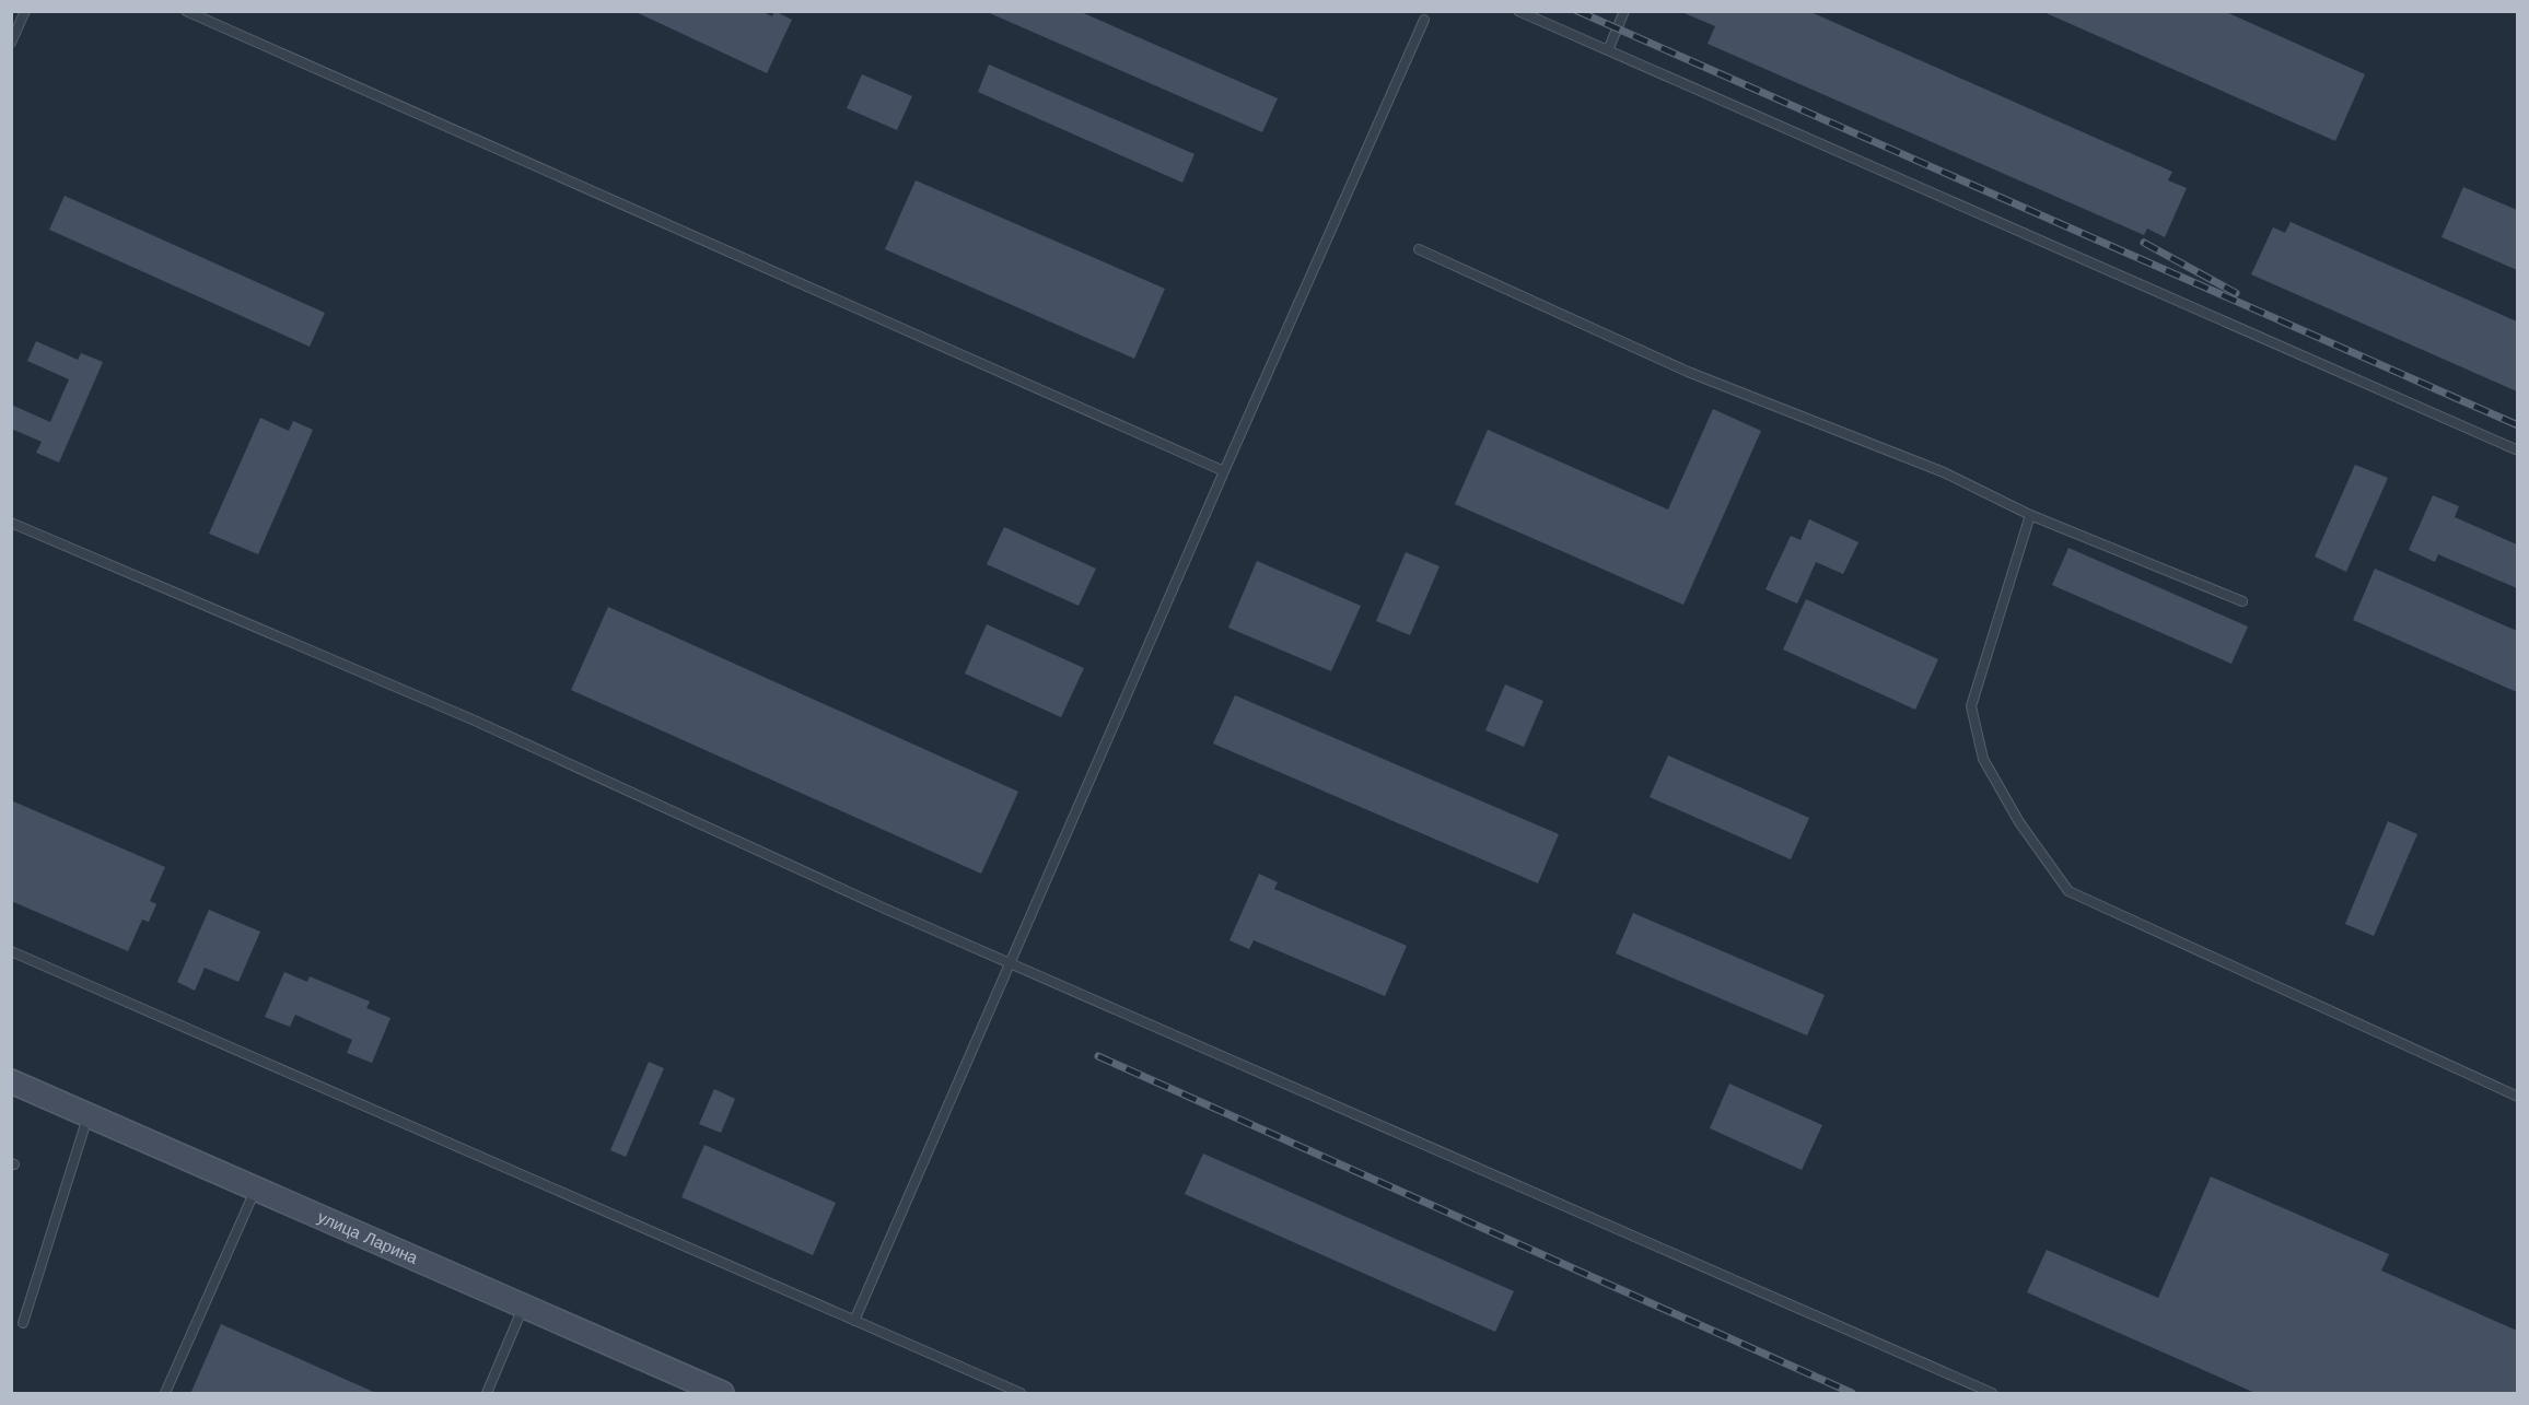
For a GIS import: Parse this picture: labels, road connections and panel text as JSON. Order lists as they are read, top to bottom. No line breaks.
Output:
{"streets":{"street":["улица Ларина"]}}
